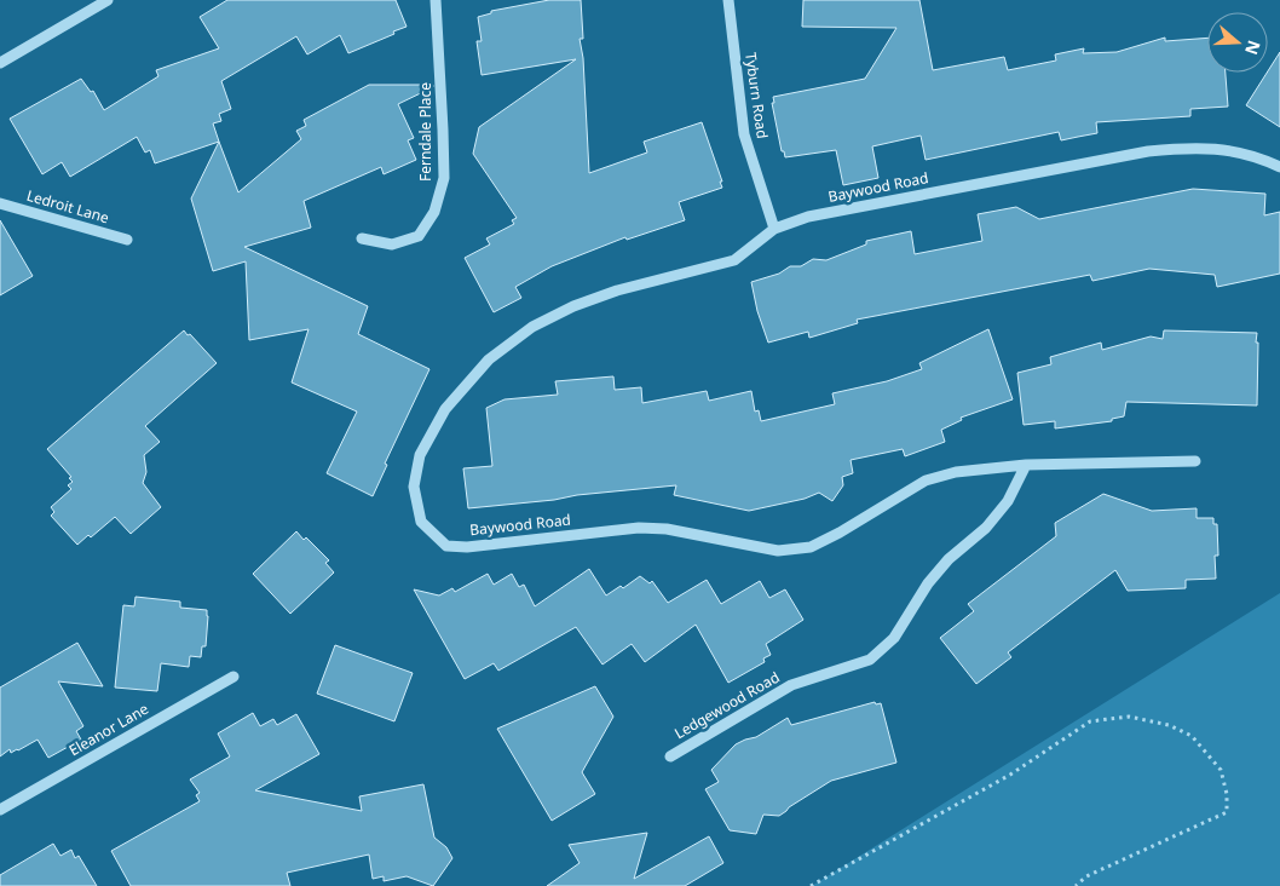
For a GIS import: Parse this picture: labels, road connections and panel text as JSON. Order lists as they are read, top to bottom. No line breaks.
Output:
{"streets":{"street":["Tyburn Road","Ferndale Place","Baywood Road","Ledroit Lane","Ledgewood Road","Eleanor Lane"]},"crossings":[["Tyburn Road","Baywood Road"],["Baywood Road","Ledgewood Road"]],"north":"right"}
